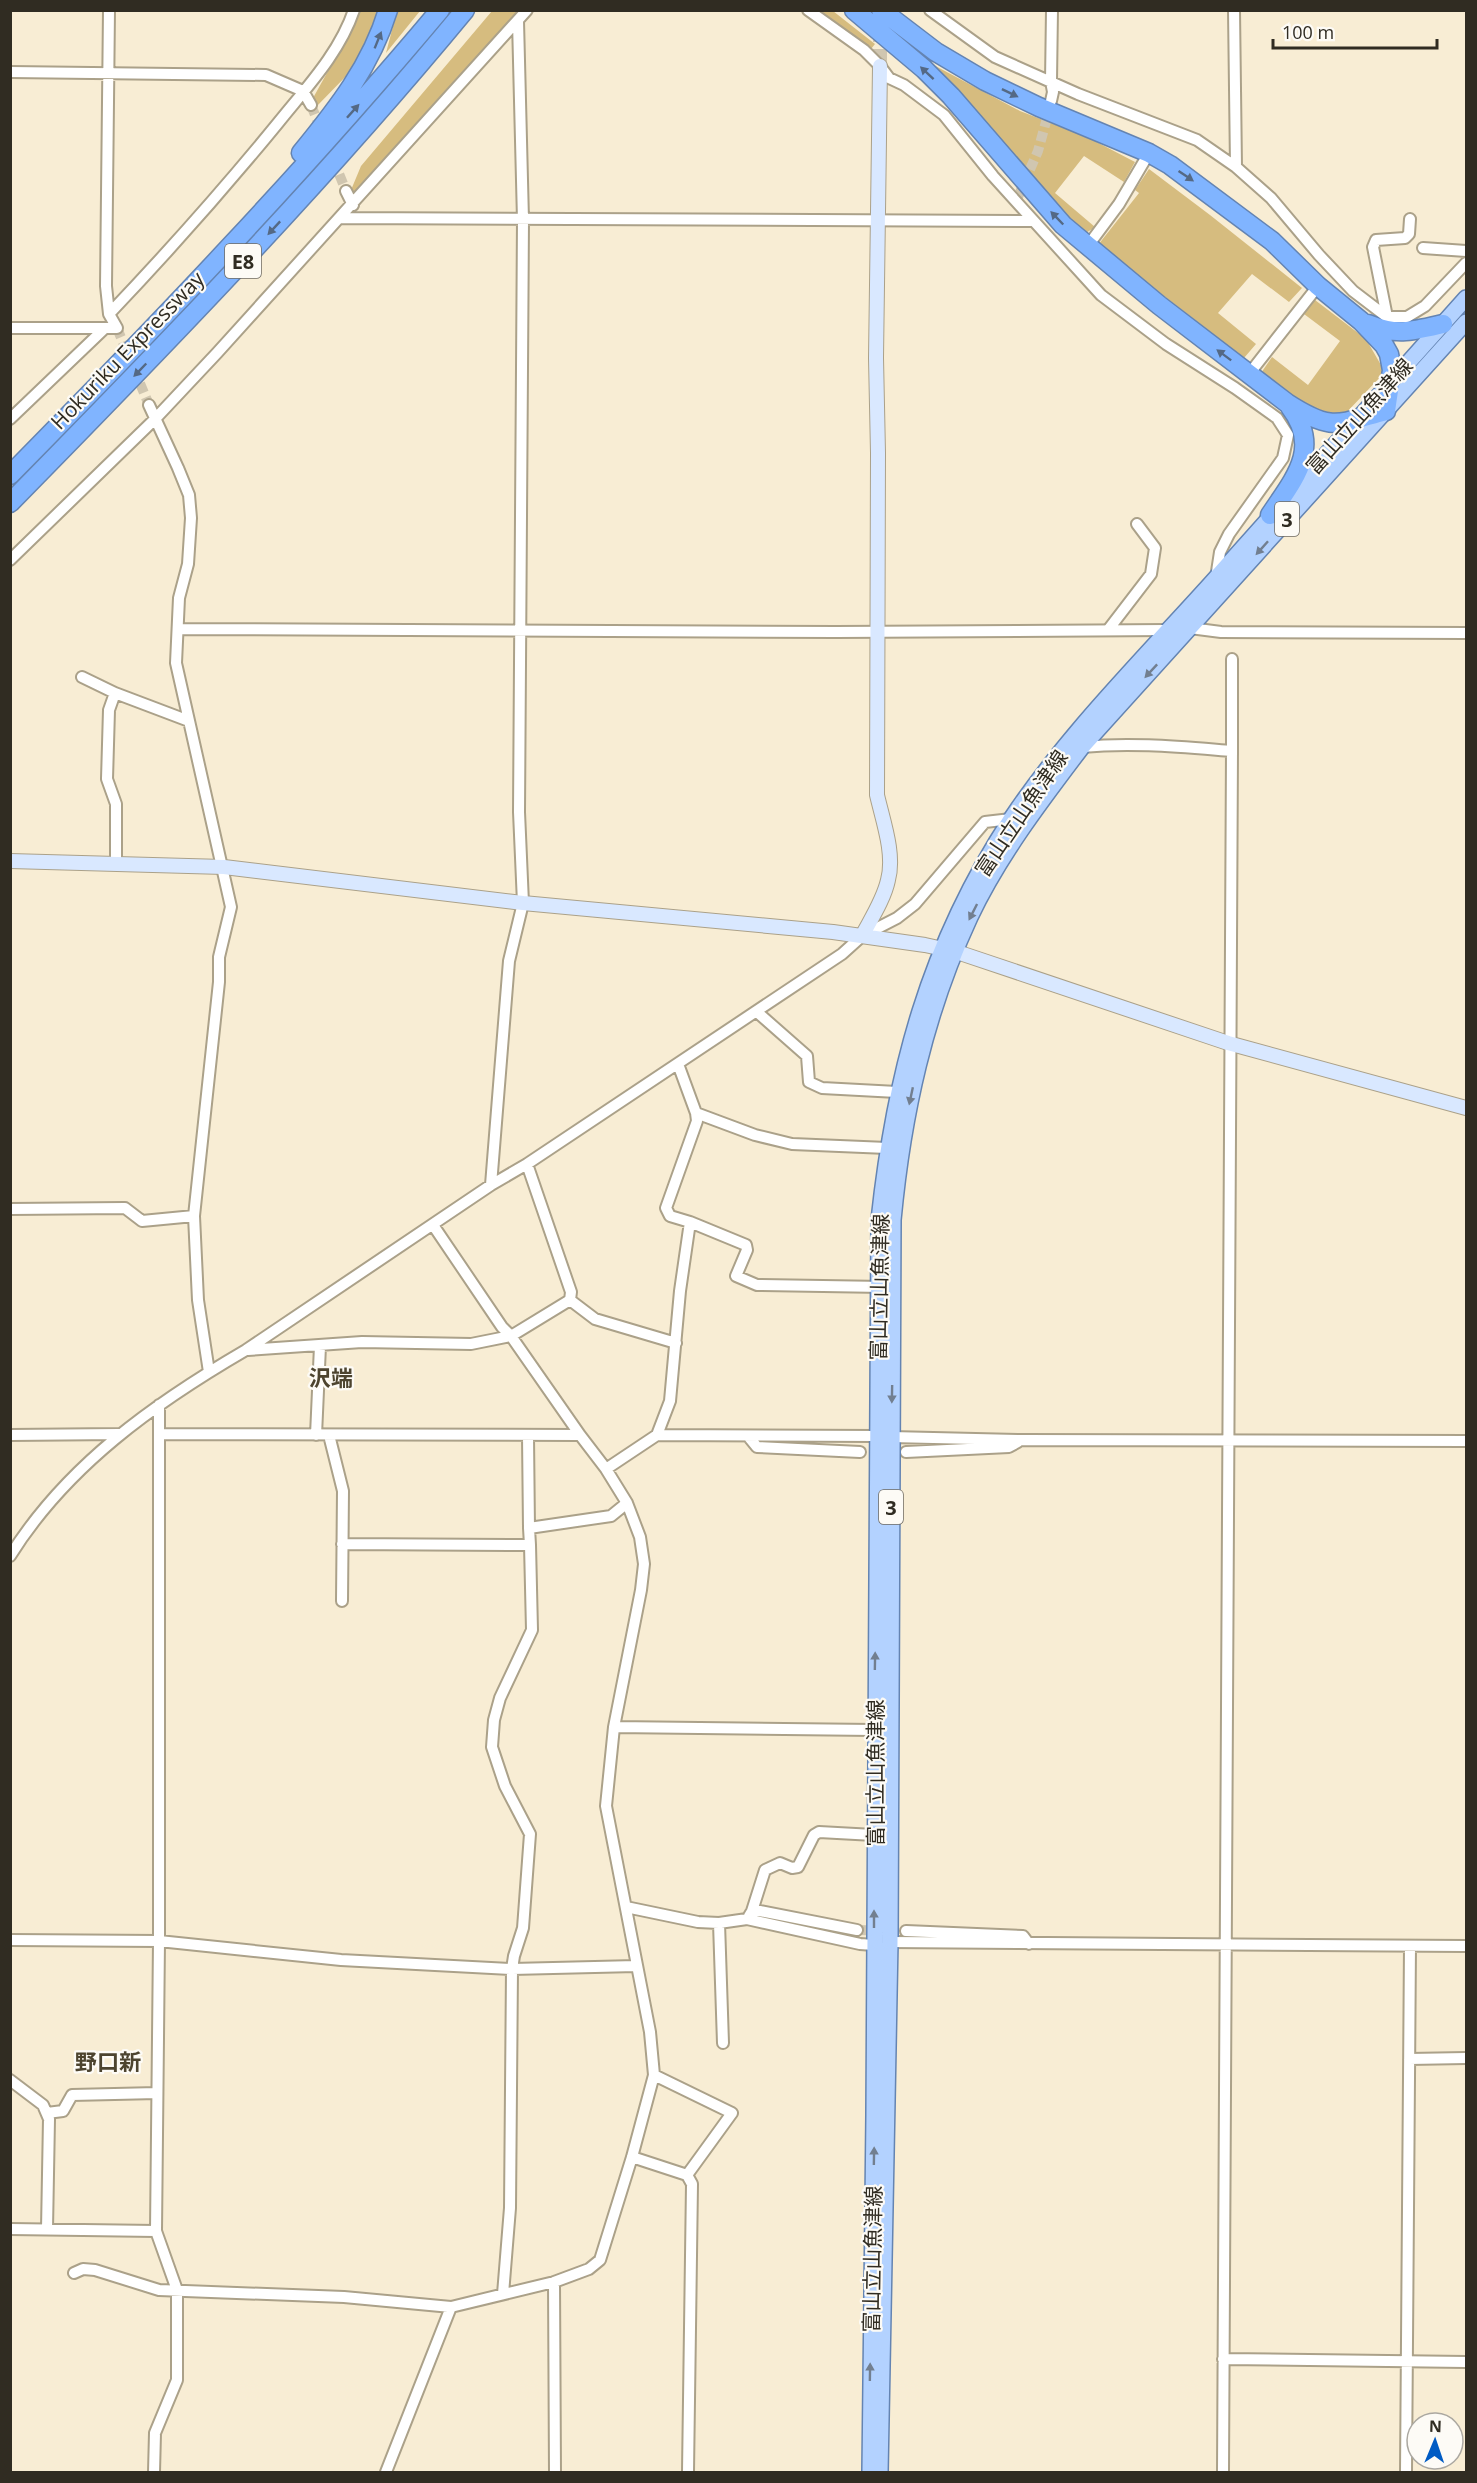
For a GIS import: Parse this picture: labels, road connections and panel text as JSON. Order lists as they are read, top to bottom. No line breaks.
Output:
{"streets":{"highway":["E8","Hokuriku Expressway"],"main road":["富山立山魚津線","3"]},"districts":["沢端","野口新"],"scale_bar":"100 m","north":"top"}
